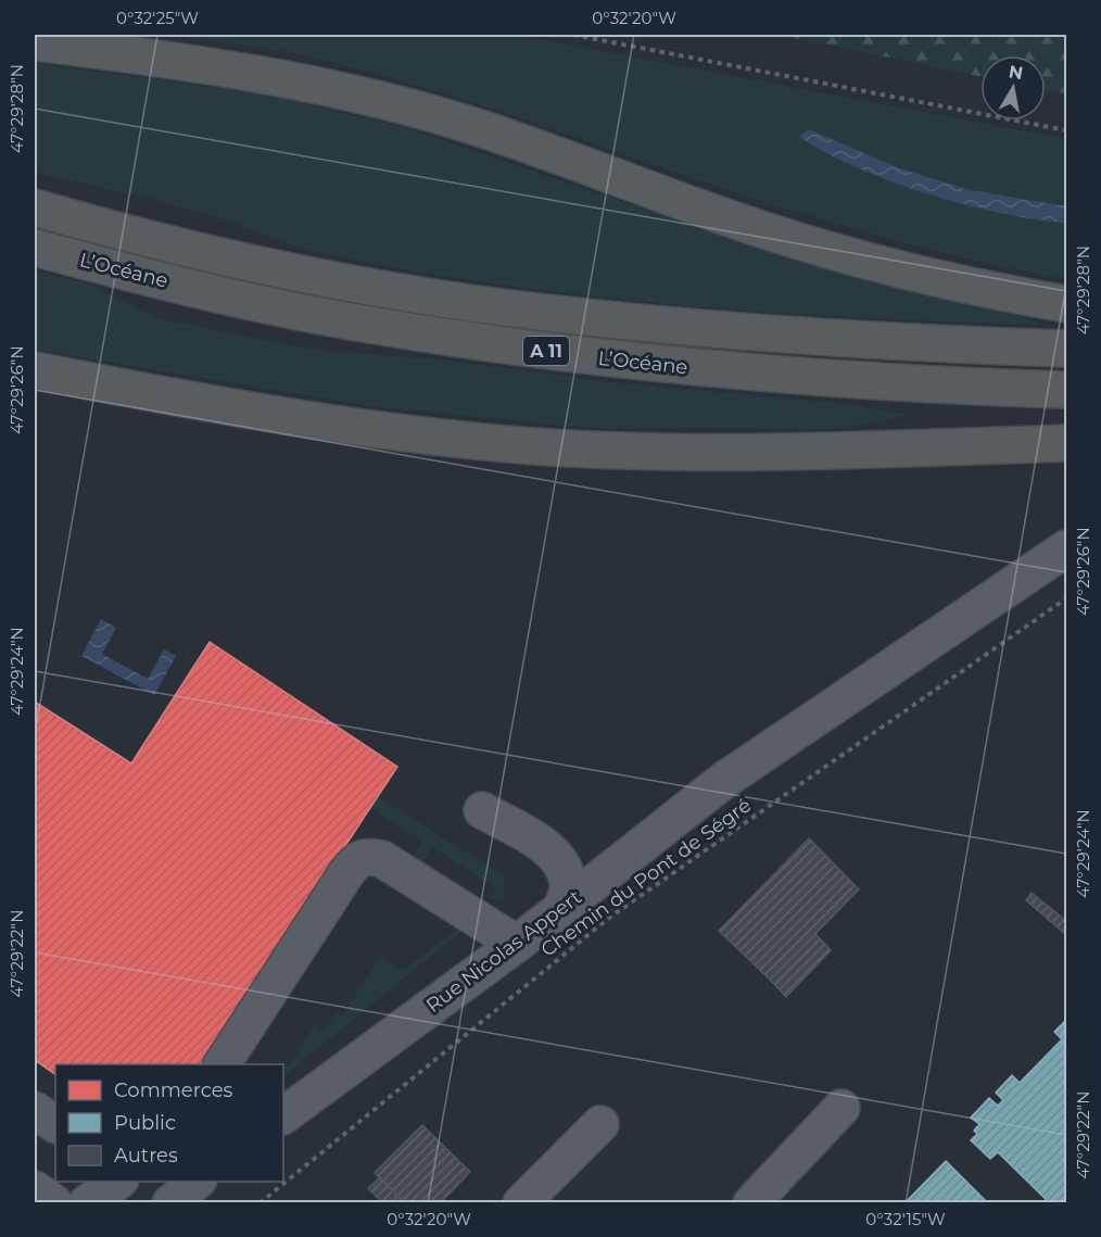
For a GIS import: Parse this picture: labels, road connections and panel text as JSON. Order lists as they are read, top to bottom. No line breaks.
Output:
{"streets":{"highway":["L’Océane","A 11"],"street":["Rue Nicolas Appert"],"path":["Chemin du Pont de Ségré"]},"legend":["Commerces","Public","Autres"],"north":"top","coordinates":["0°32'25\"W","0°32'20\"W","47°29'28\"N","47°29'26\"N","47°29'24\"N","47°29'22\"N","0°32'15\"W"]}
